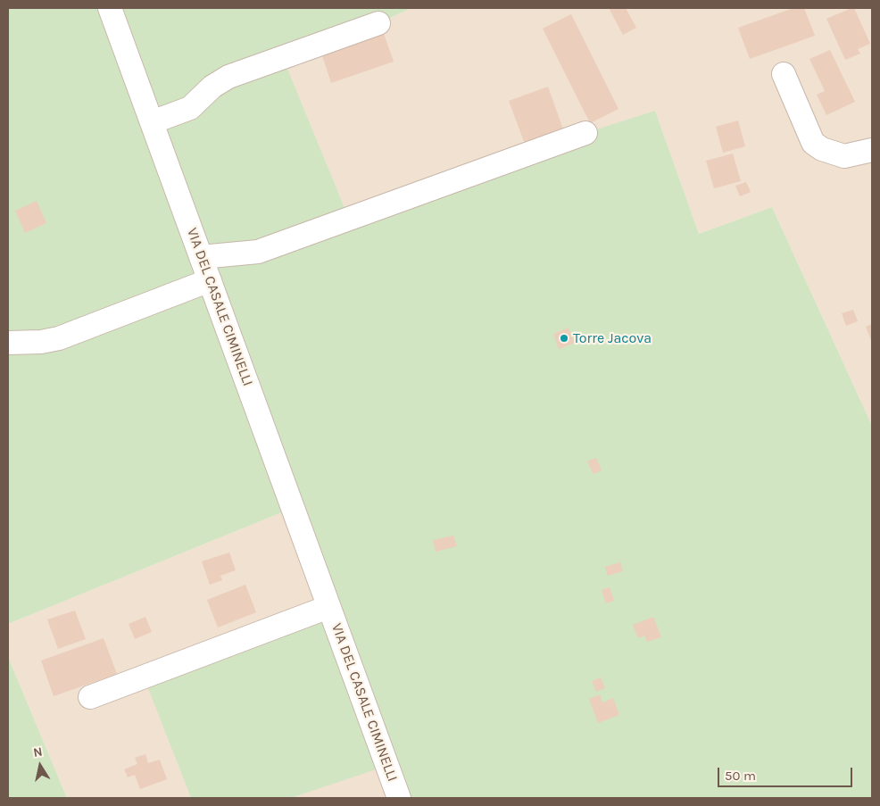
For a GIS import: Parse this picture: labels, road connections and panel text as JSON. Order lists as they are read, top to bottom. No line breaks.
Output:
{"streets":{"street":["VIA DEL CASALE CIMINELLI"]},"places":["Torre Jacova"],"scale_bar":"50 m","north":"top"}
